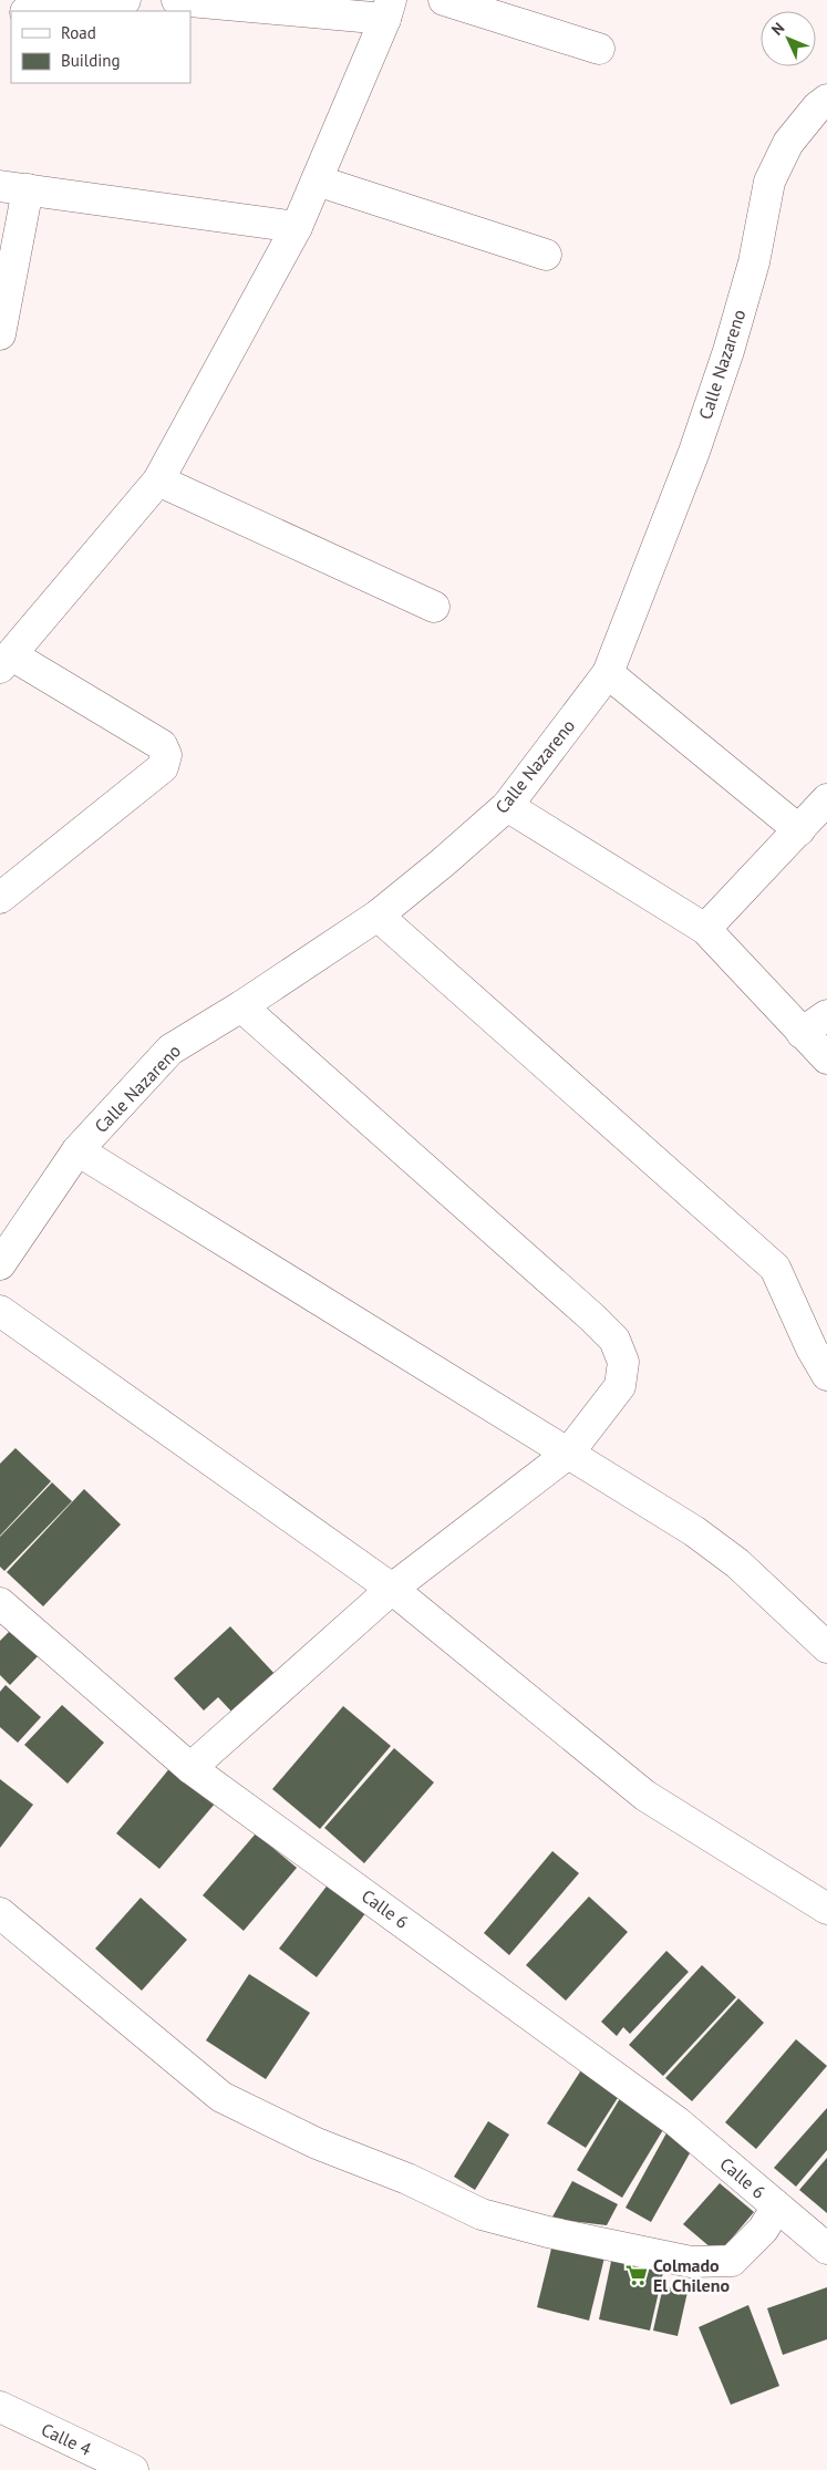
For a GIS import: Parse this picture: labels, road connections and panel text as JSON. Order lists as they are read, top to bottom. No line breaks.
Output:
{"streets":{"street":["Calle Nazareno","Calle 6","Calle 4"]},"places":{"supermarket":["Colmado El Chileno"]},"legend":["Road","Building"],"north":"top left"}
